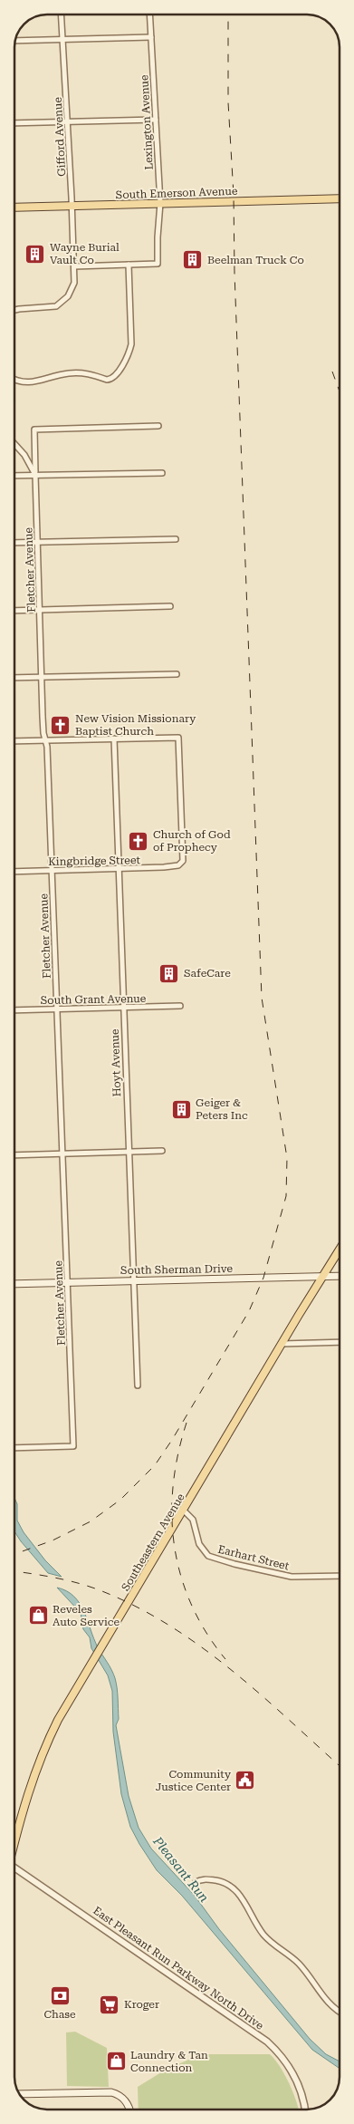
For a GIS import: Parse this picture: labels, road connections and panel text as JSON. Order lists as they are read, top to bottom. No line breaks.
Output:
{"streets":{"main road":["South Emerson Avenue","South Sherman Drive","Southeastern Avenue"],"street":["Lexington Avenue","Gifford Avenue","Fletcher Avenue","Kingbridge Street","South Grant Avenue","Hoyt Avenue","Earhart Street","East Pleasant Run Parkway North Drive"]},"crossings":[["Lexington Avenue","South Emerson Avenue"],["Gifford Avenue","South Emerson Avenue"],["Fletcher Avenue","Kingbridge Street"],["Fletcher Avenue","South Grant Avenue"],["Fletcher Avenue","South Sherman Drive"],["Kingbridge Street","Hoyt Avenue"],["South Grant Avenue","Hoyt Avenue"],["Hoyt Avenue","South Sherman Drive"],["South Sherman Drive","Southeastern Avenue"],["Southeastern Avenue","Earhart Street"]],"water":["Pleasant Run"],"places":{"building":["Wayne Burial Vault Co","Beelman Truck Co","SafeCare","Geiger & Peters Inc"],"church":["New Vision Missionary Baptist Church","Church of God of Prophecy"],"shop":["Reveles Auto Service","Laundry & Tan Connection"],"public building":["Community Justice Center"],"bank":["Chase"],"supermarket":["Kroger"]}}
